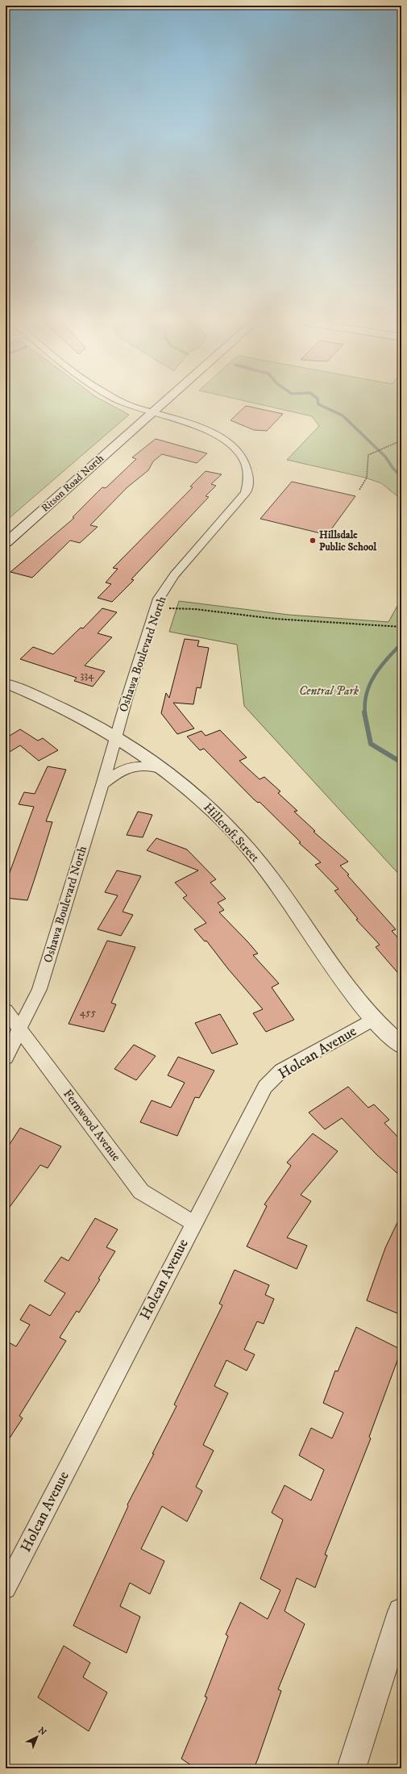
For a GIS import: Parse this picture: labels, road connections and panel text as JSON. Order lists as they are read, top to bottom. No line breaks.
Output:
{"streets":{"main road":["Ritson Road North"],"street":["Oshawa Boulevard North","Hillcroft Street","Holcan Avenue","Fernwood Avenue"]},"crossings":[["Ritson Road North","Oshawa Boulevard North"],["Oshawa Boulevard North","Hillcroft Street"],["Oshawa Boulevard North","Fernwood Avenue"],["Hillcroft Street","Holcan Avenue"],["Holcan Avenue","Fernwood Avenue"]],"parks":["Central Park"],"places":["Hillsdale Public School"],"house_numbers":["334","455"],"north":"top right"}
